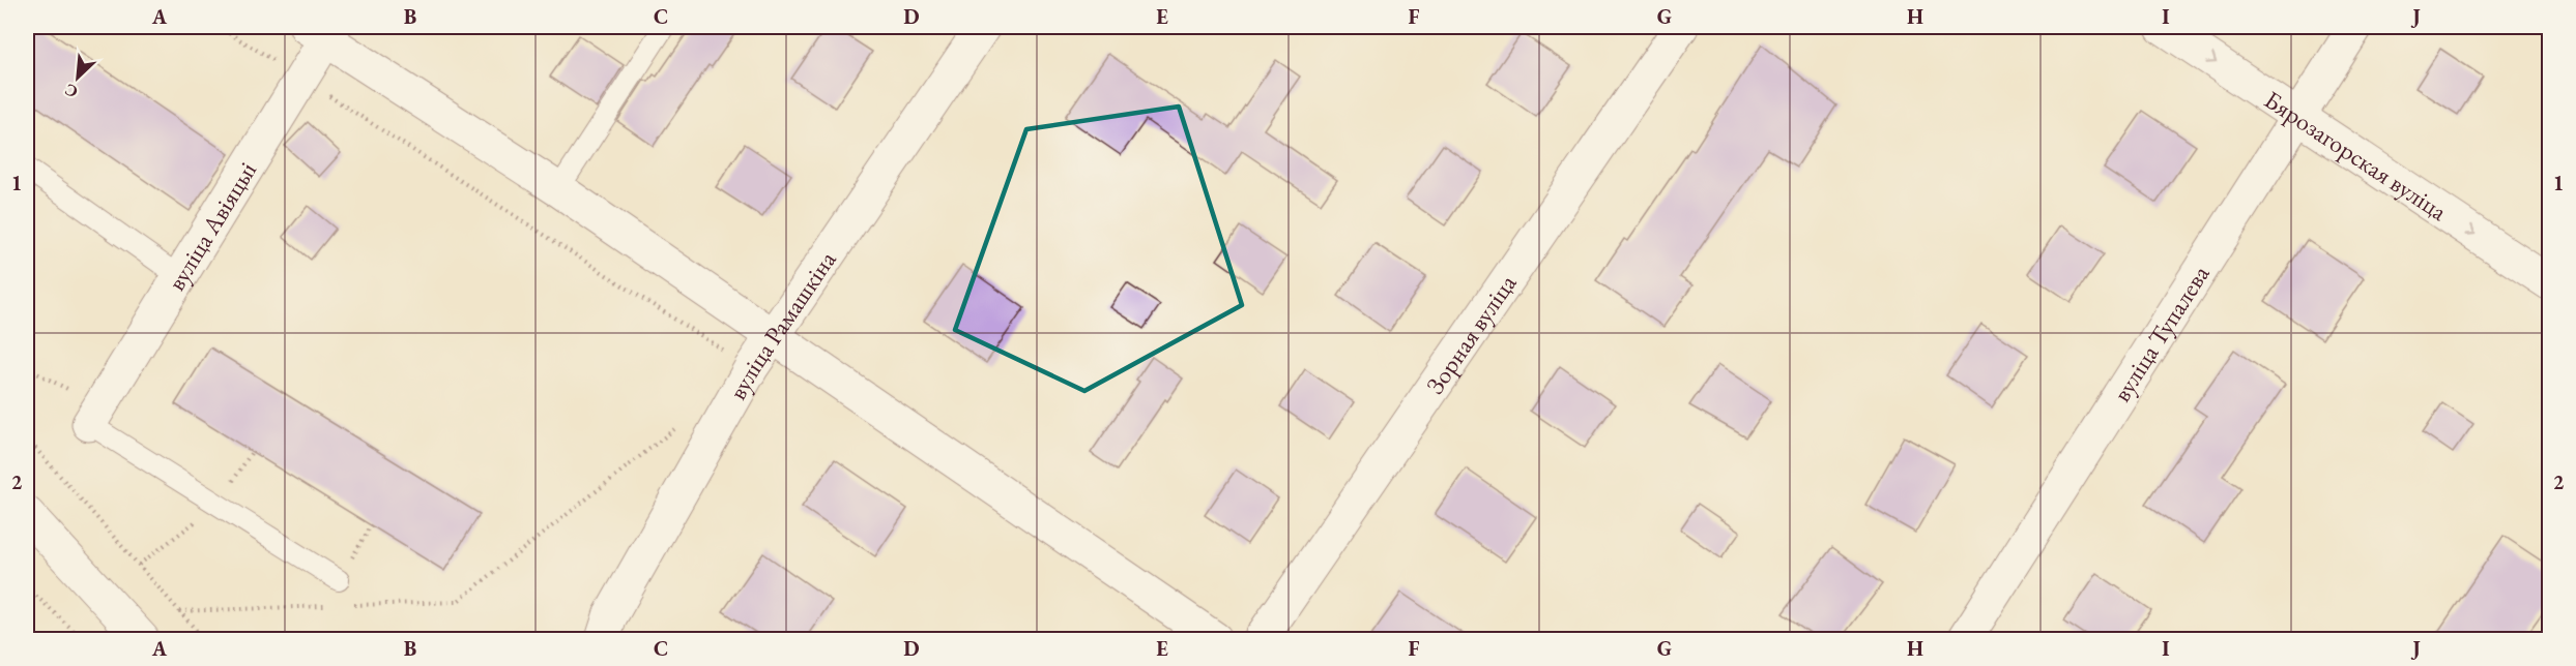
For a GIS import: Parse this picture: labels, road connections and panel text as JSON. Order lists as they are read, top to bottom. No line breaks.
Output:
{"streets":{"street":["Бярозагорская вуліца","вуліца Авіяцыі","вуліца Рамашкіна","Зорная вуліца","вуліца Тупалева"]},"crossings":[["Бярозагорская вуліца","вуліца Тупалева"]],"one_way":["Бярозагорская вуліца"],"north":"bottom left","grid":{"columns":["A","B","C","D","E","F","G","H","I","J"],"rows":["1","2"]}}
